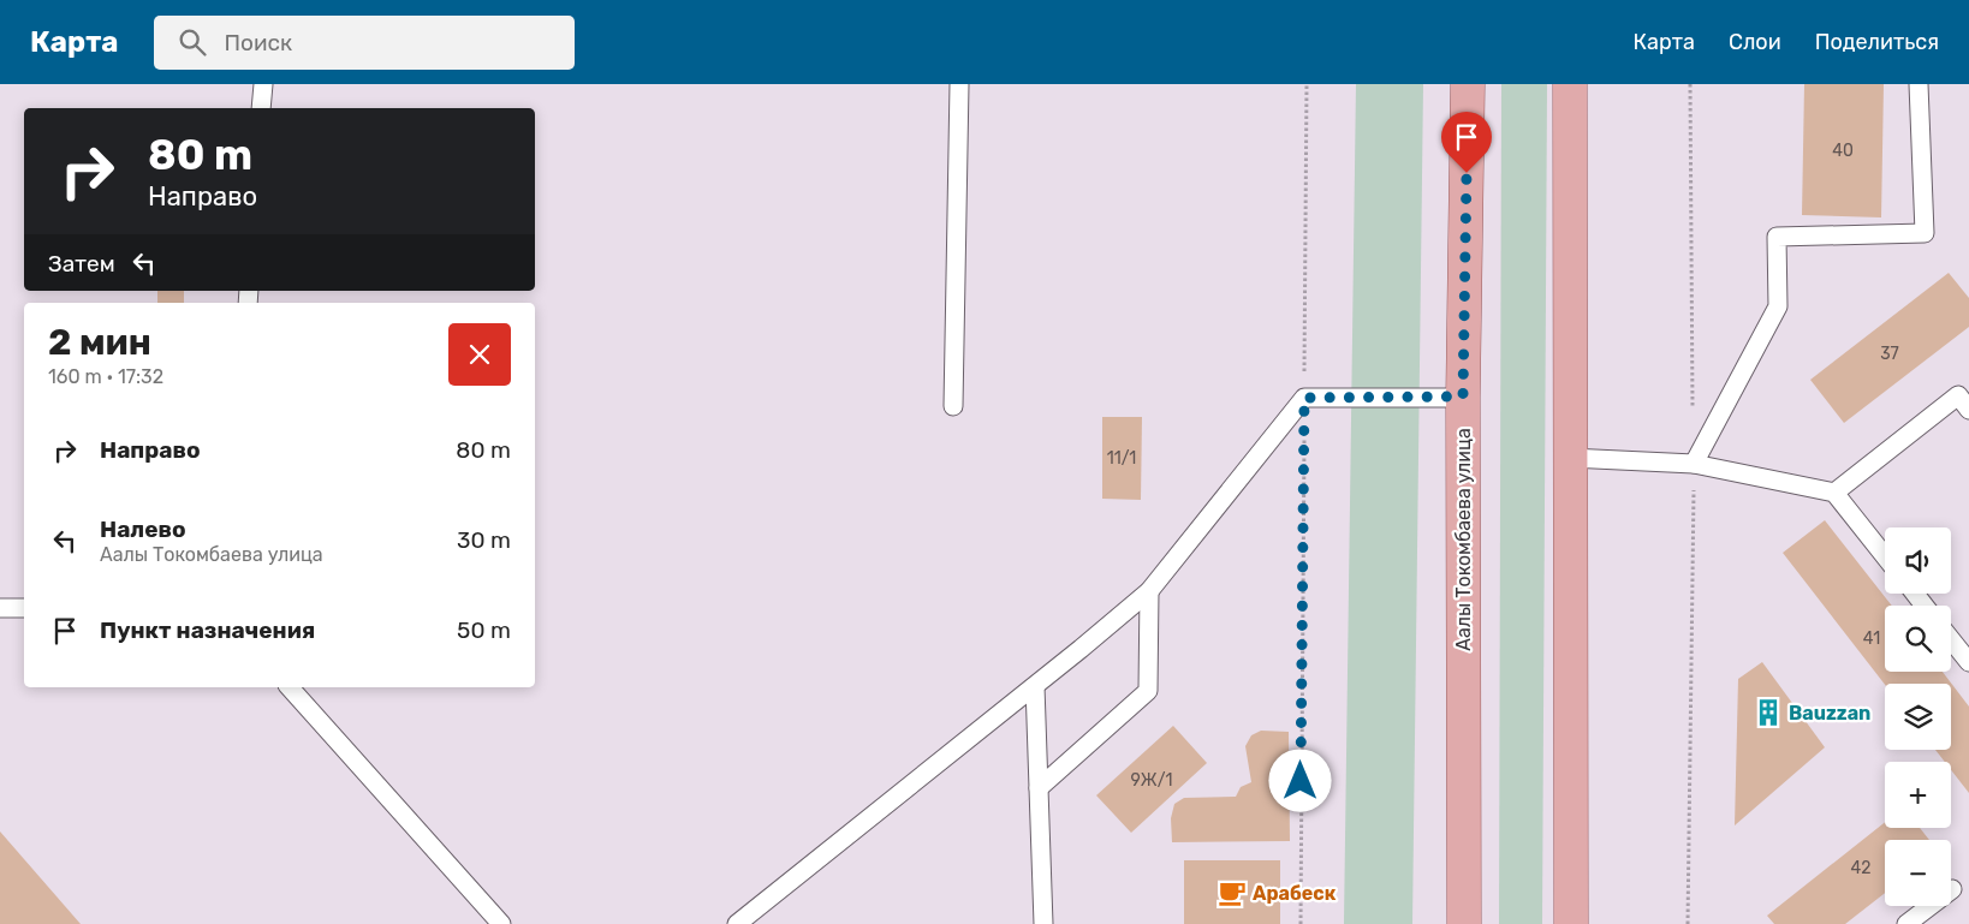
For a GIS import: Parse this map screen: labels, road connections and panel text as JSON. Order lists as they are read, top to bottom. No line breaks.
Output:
{"streets":{"main road":["Аалы Токомбаева улица"]},"places":{"building":["Bauzzan"],"cafe":["Арабеск"]},"house_numbers":["40","37","11/1","41","9Ж/1","42"],"page":{"header":"Карта","search":"Поиск","nav":["Карта","Слои","Поделиться"],"turn":["80 m","Направо"],"then":"Затем","heading":["2 мин","160 m · 17:32"],"list":[{"name":"Направо","value":"80 m"},{"name":"Налево","note":"Аалы Токомбаева улица","value":"30 m"},{"name":"Пункт назначения","value":"50 m"}],"map_buttons":["+","−"]}}
